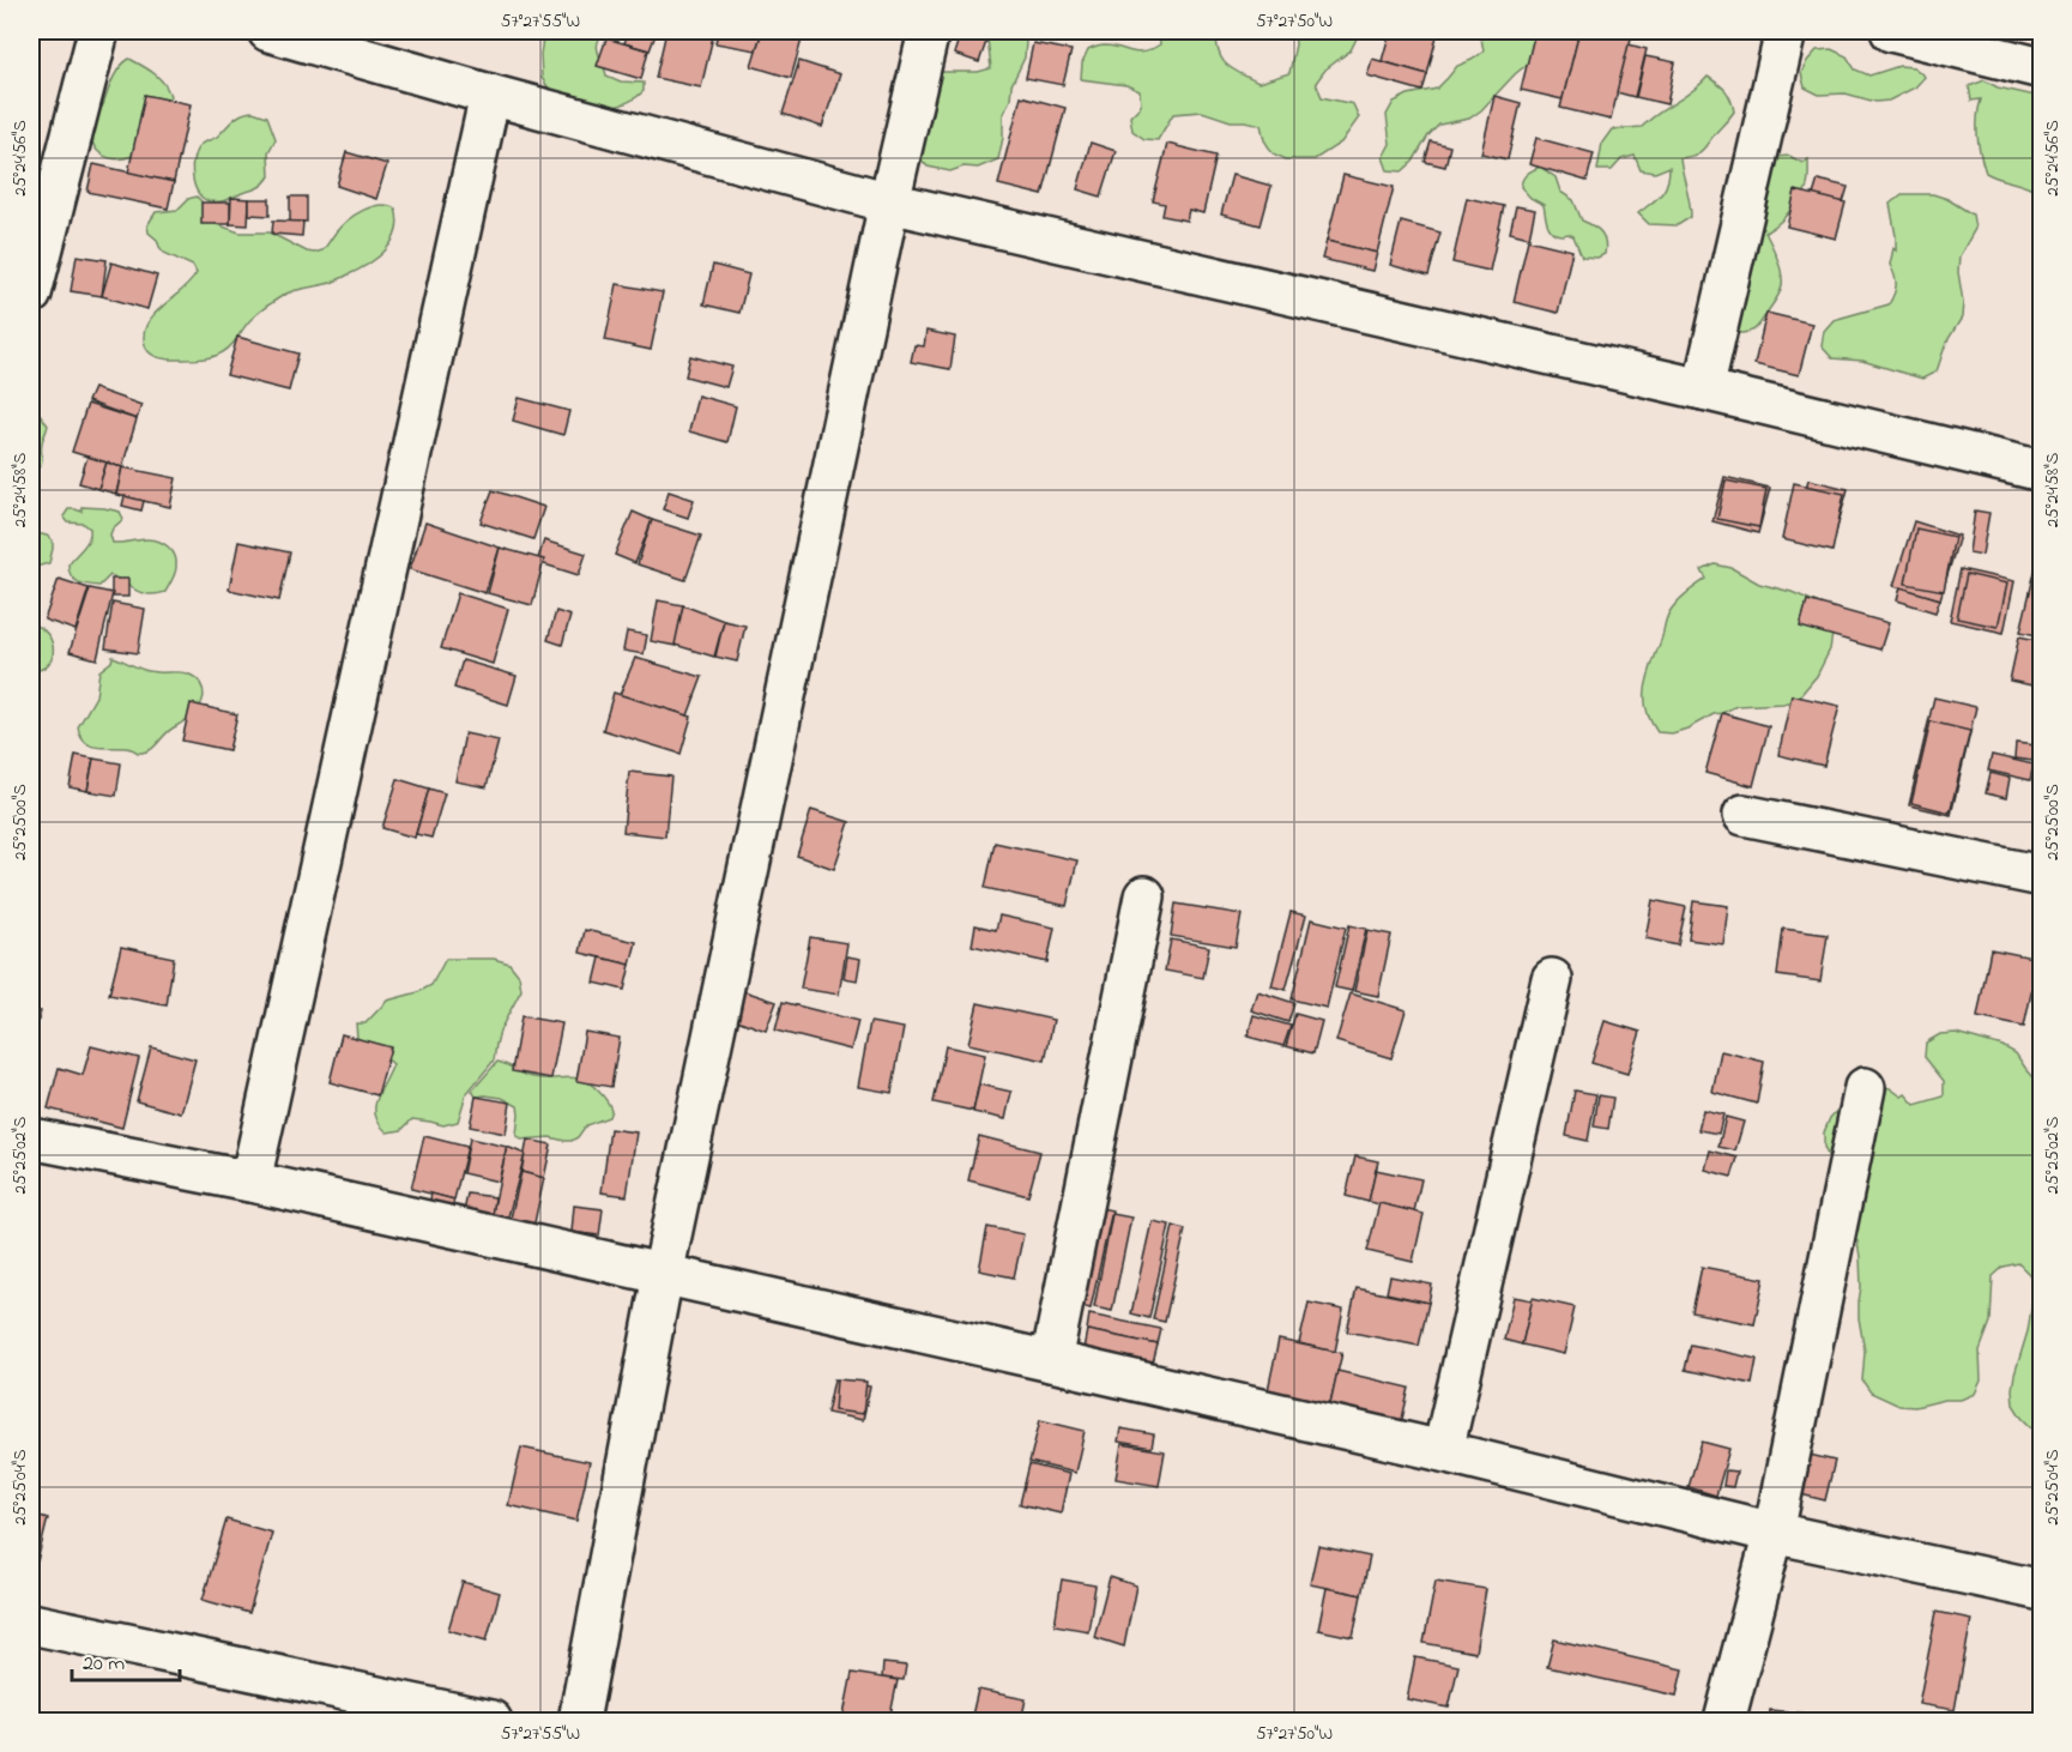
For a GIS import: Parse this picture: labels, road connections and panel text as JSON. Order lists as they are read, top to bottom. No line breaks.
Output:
{"scale_bar":"20 m","coordinates":["57°27'55\"W","57°27'50\"W","25°24'56\"S","25°24'58\"S","25°25'00\"S","25°25'02\"S","25°25'04\"S"]}
